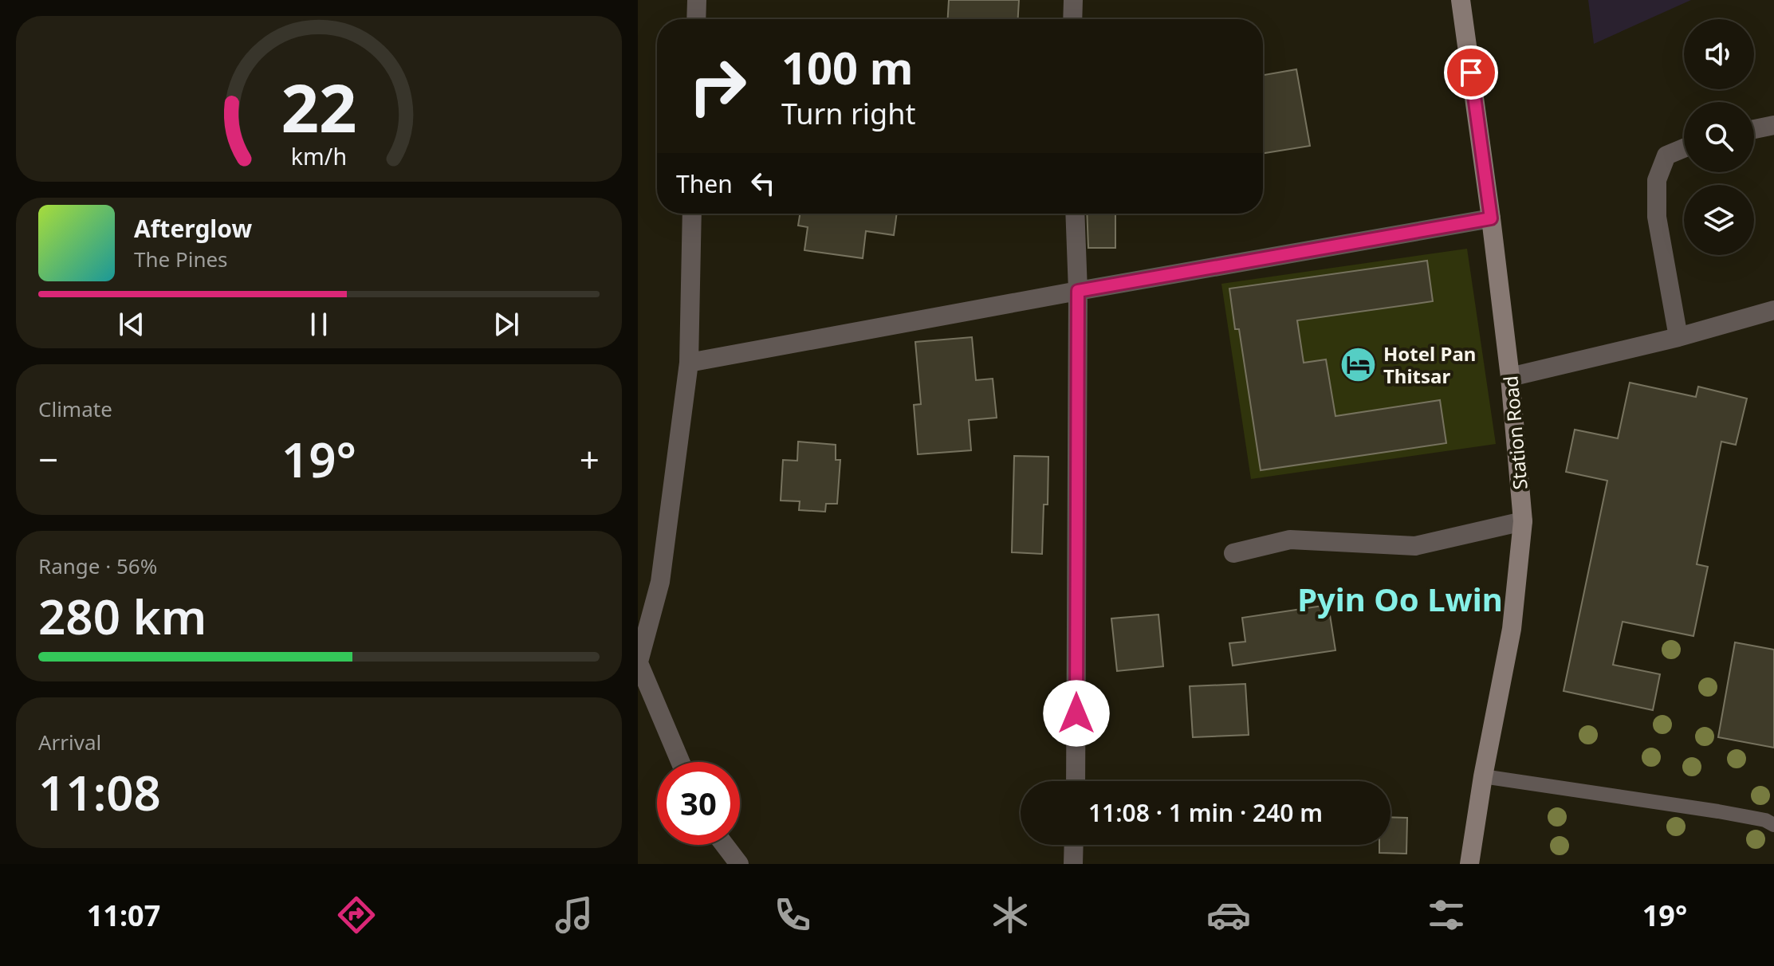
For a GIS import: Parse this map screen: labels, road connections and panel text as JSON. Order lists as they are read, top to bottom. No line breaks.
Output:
{"streets":{"street":["Station Road"]},"districts":["Pyin Oo Lwin"],"places":{"hotel":["Hotel Pan Thitsar"]},"page":{"turn":["100 m","Turn right"],"then":"Then","song":["Afterglow","The Pines"],"tile":["Climate",["Range · 56%","280 km"],["Arrival","11:08"]],"heat":["−","19°","+"],"limit":"30","trip":"11:08 · 1 min · 240 m","tabs":["11:07","19°"],"gauge":["22","km/h"]}}
